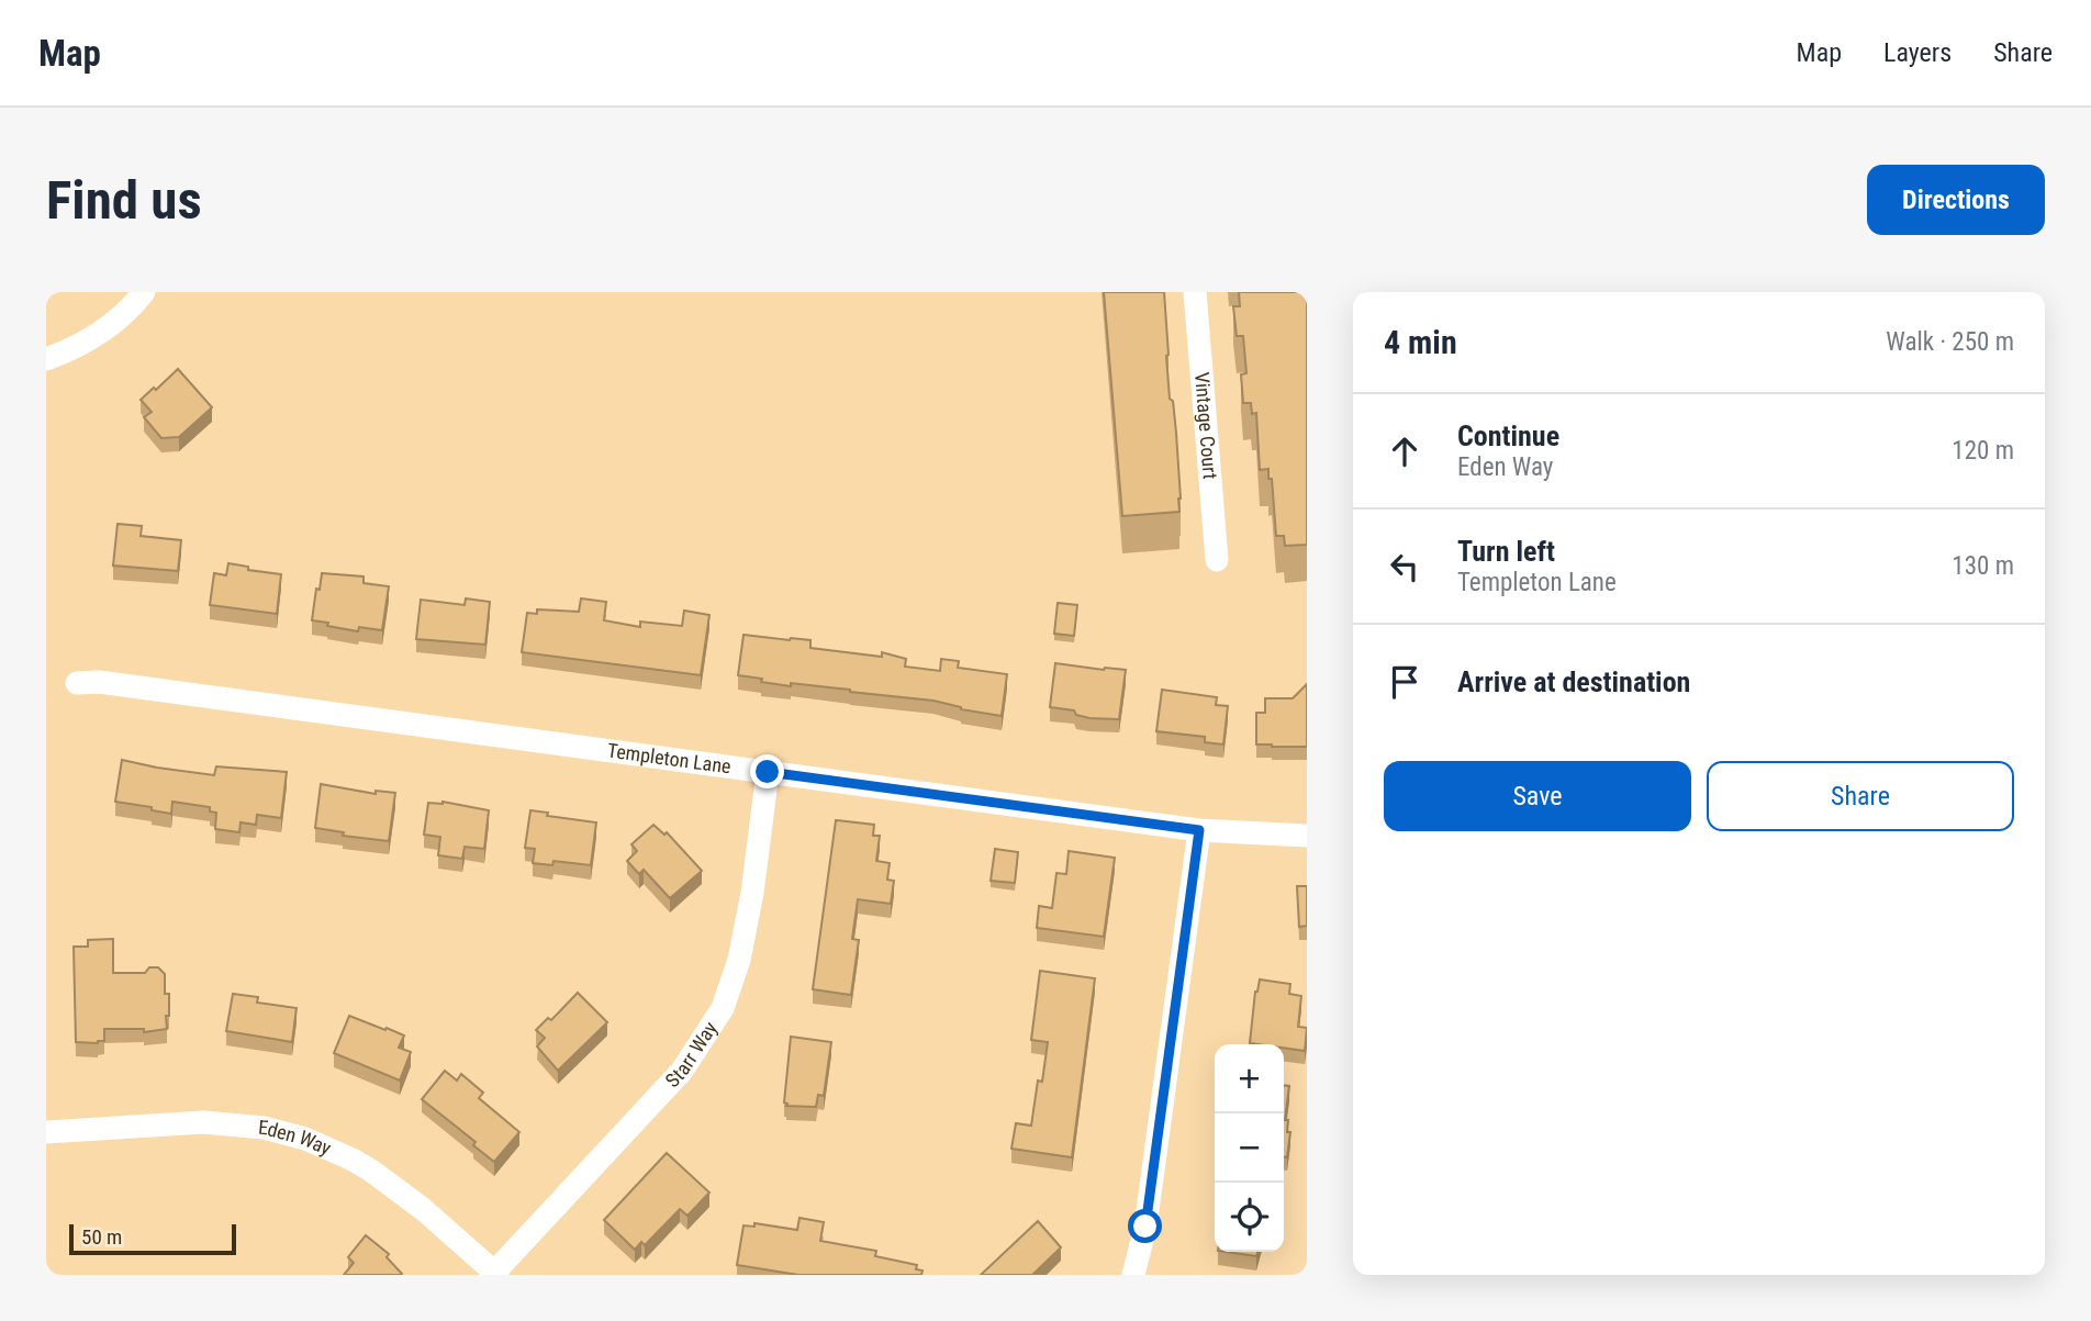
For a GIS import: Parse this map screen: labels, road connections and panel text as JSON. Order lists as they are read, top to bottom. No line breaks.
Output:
{"streets":{"street":["Vintage Court","Templeton Lane","Starr Way","Eden Way"]},"crossings":[["Templeton Lane","Starr Way"],["Starr Way","Eden Way"]],"scale_bar":"50 m","page":{"header":"Map","nav":["Map","Layers","Share"],"buttons":["Directions",["Save","Share"]],"title":"Find us","heading":["4 min","Walk · 250 m"],"list":[["Continue","Eden Way","120 m"],["Turn left","Templeton Lane","130 m"],"Arrive at destination"],"map_buttons":["+","−"],"scale":"50 m"}}
